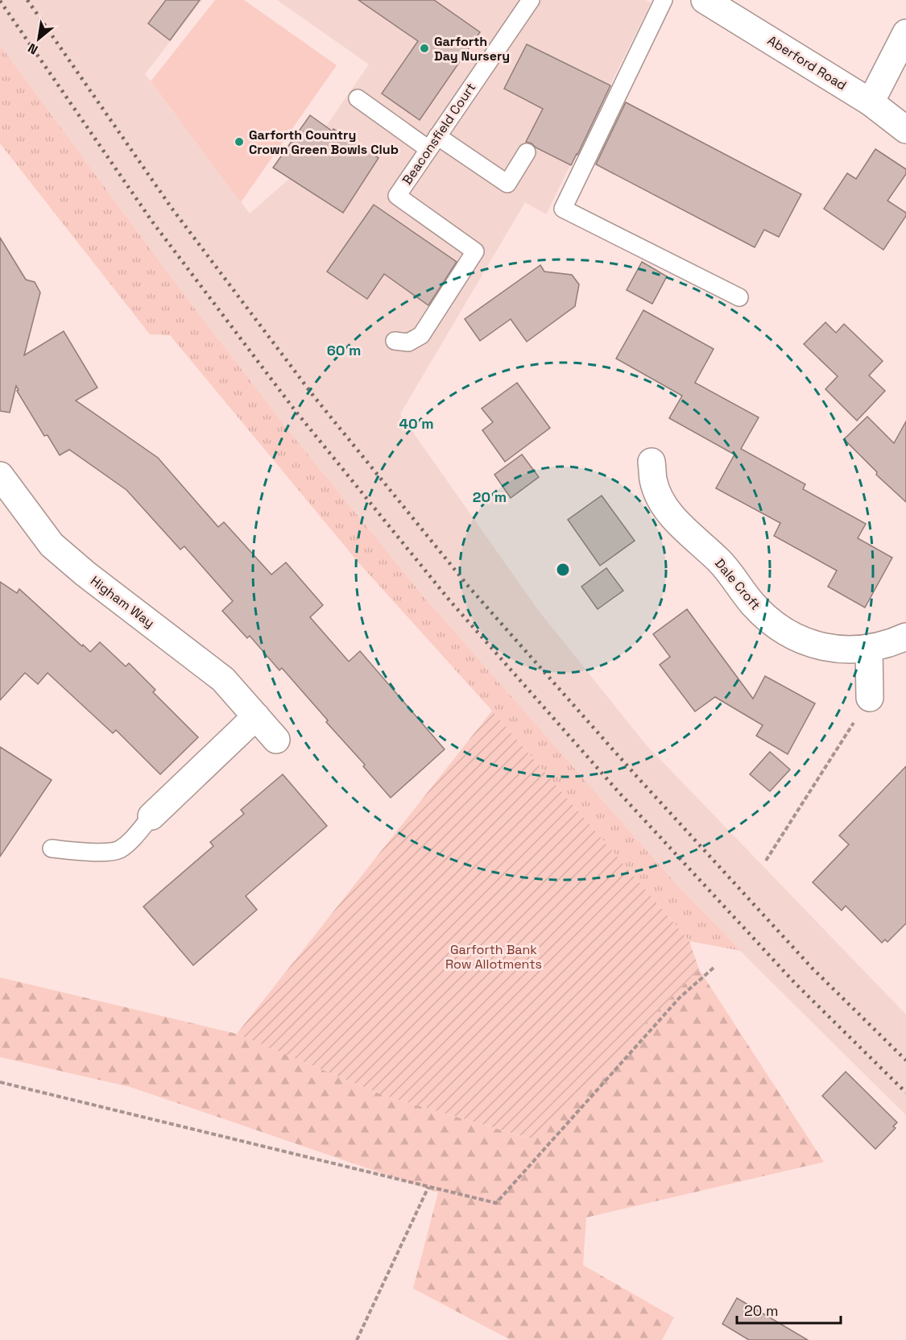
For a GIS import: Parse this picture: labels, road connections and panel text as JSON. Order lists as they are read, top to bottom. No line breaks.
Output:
{"streets":{"street":["Aberford Road","Dale Croft","Higham Way"],"lane":["Beaconsfield Court"]},"parks":["Garforth Bank Row Allotments"],"places":["Garforth Day Nursery","Garforth Country Crown Green Bowls Club"],"scale_bar":"20 m","north":"bottom left","rings":["60 m","40 m","20 m"]}
